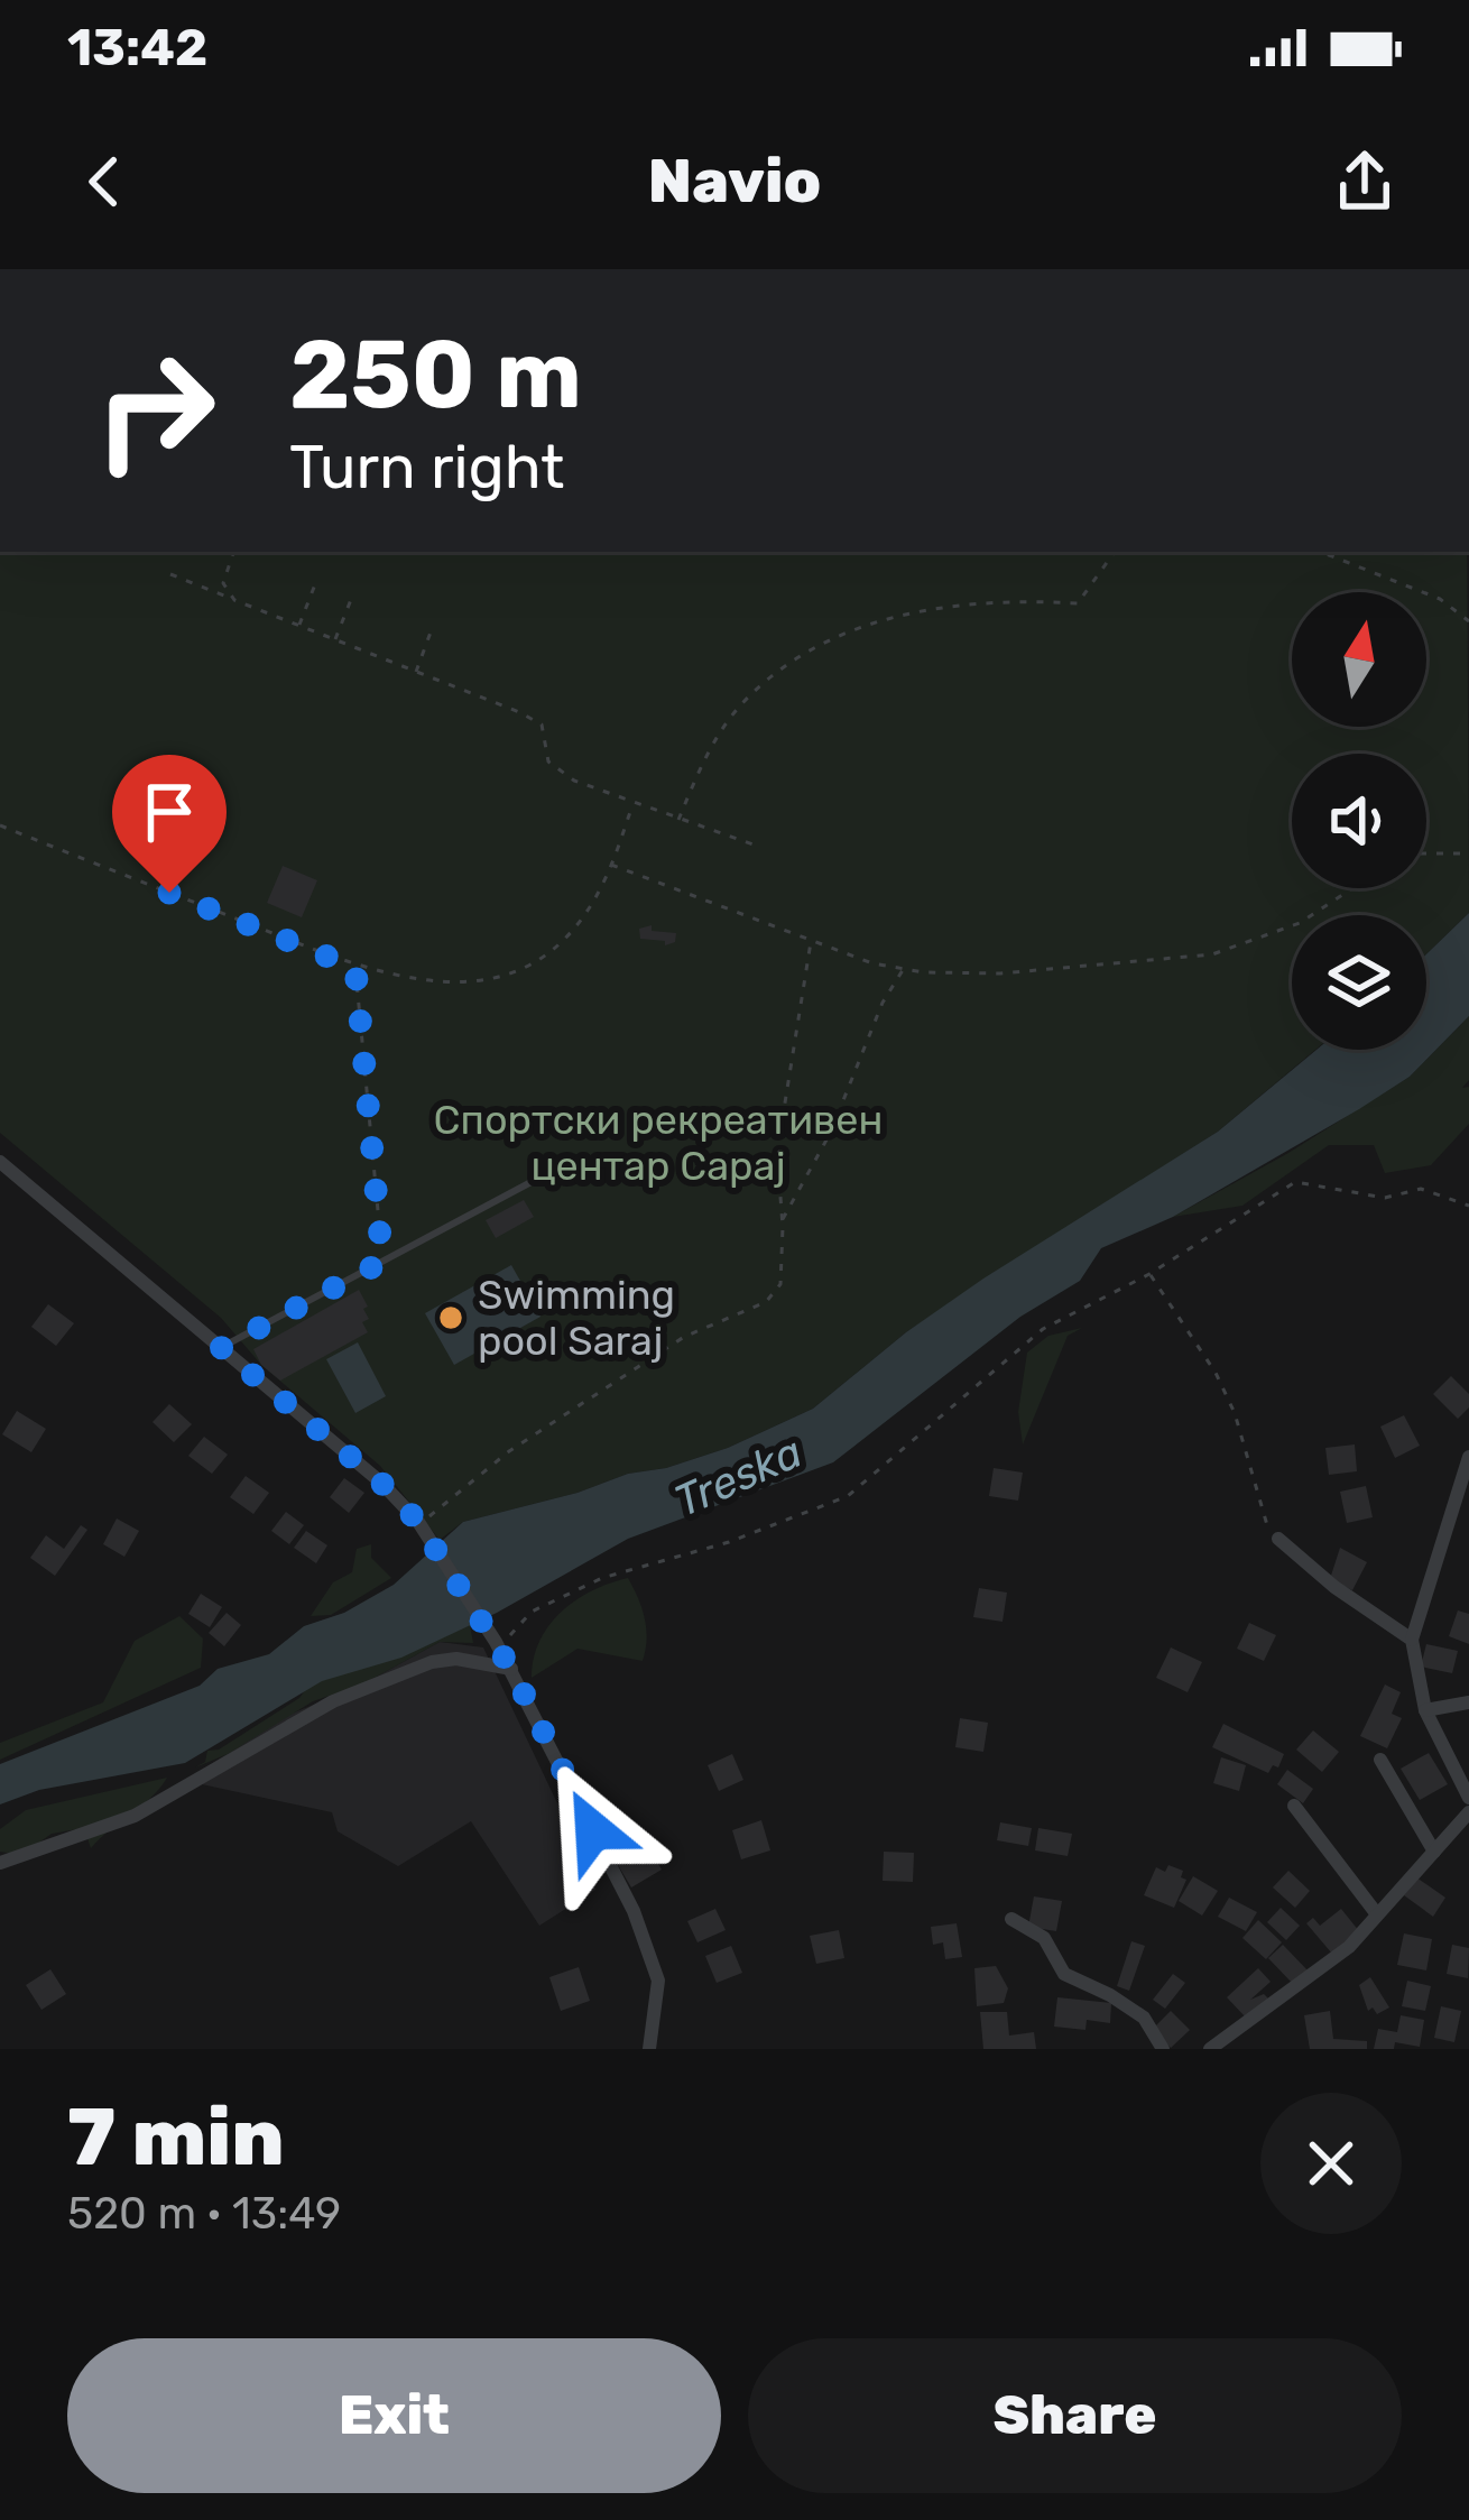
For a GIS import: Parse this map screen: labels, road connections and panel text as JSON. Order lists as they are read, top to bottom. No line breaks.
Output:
{"water":["Treska"],"parks":["Спортски рекреативен центар Сарај"],"places":["Swimming pool Saraj"],"north":"top","page":{"status":"13:42","header":"Navio","turn":["250 m","Turn right"],"heading":["7 min","520 m · 13:49"],"buttons":["Exit","Share"]}}
